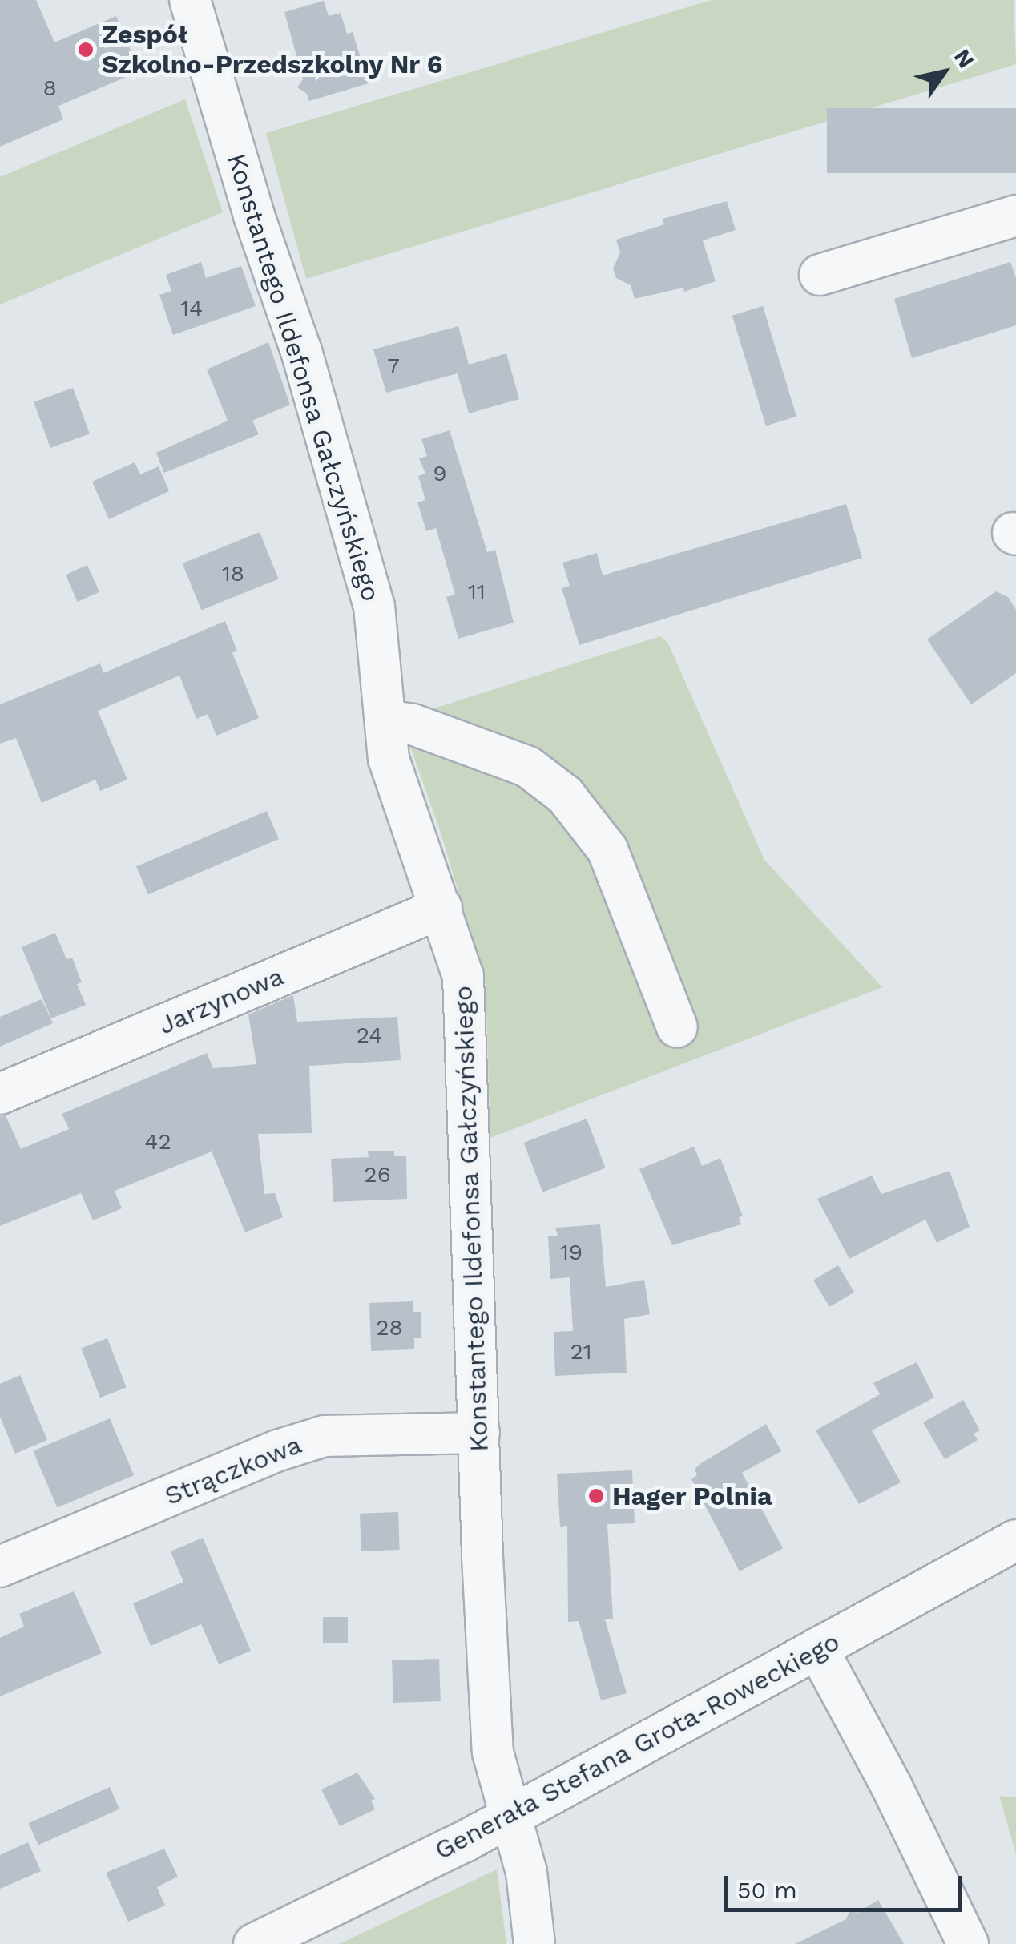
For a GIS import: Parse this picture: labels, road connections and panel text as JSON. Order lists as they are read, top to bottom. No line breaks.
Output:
{"streets":{"street":["Konstantego Ildefonsa Gałczyńskiego","Jarzynowa","Strączkowa","Generała Stefana Grota-Roweckiego"]},"crossings":[["Konstantego Ildefonsa Gałczyńskiego","Jarzynowa"],["Konstantego Ildefonsa Gałczyńskiego","Strączkowa"],["Konstantego Ildefonsa Gałczyńskiego","Generała Stefana Grota-Roweckiego"]],"places":["Zespół Szkolno-Przedszkolny Nr 6","Hager Polnia"],"house_numbers":["8","14","7","9","18","11","24","42","26","19","28","21"],"scale_bar":"50 m","north":"top right"}
